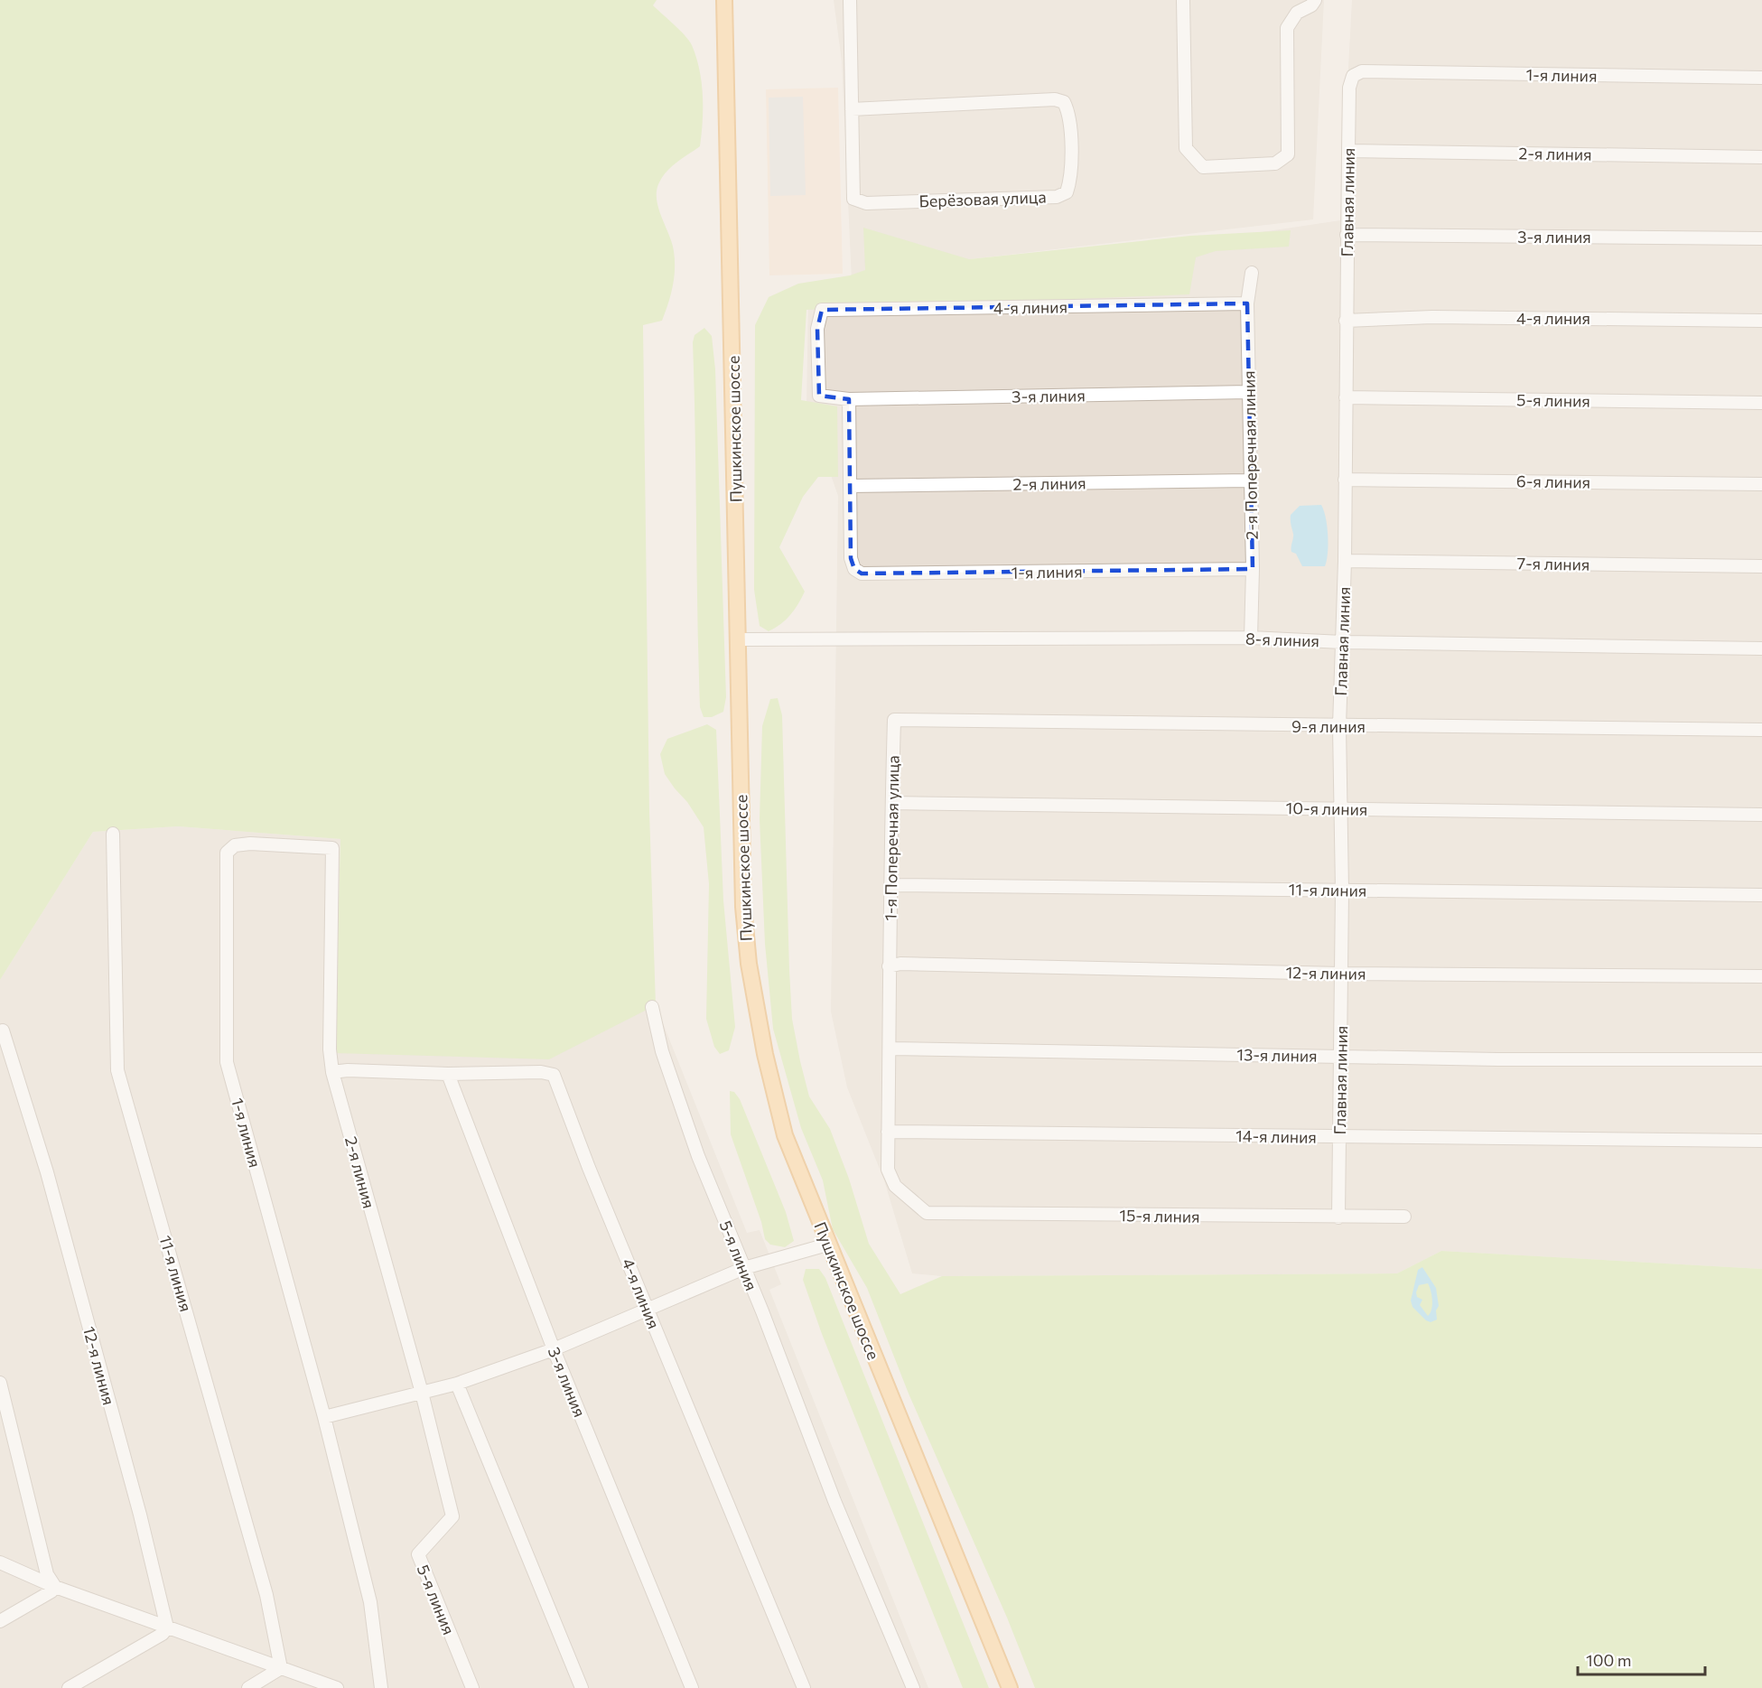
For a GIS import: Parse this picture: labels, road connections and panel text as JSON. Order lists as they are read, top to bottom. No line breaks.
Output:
{"streets":{"main road":["Пушкинское шоссе"],"street":["1-я линия","2-я линия","Берёзовая улица","Главная линия","3-я линия","4-я линия","5-я линия","2-я Поперечная линия","6-я линия","7-я линия","8-я линия","9-я линия","10-я линия","1-я Поперечная улица","11-я линия","12-я линия","13-я линия","14-я линия","15-я линия"]},"crossings":[["1-я линия","2-я линия"],["1-я линия","Главная линия"],["1-я линия","2-я Поперечная линия"],["2-я линия","Главная линия"],["2-я линия","5-я линия"],["2-я линия","2-я Поперечная линия"],["Главная линия","3-я линия"],["Главная линия","4-я линия"],["Главная линия","5-я линия"],["Главная линия","6-я линия"],["Главная линия","7-я линия"],["Главная линия","8-я линия"],["Главная линия","9-я линия"],["Главная линия","10-я линия"],["Главная линия","11-я линия"],["Главная линия","12-я линия"],["Главная линия","13-я линия"],["Главная линия","14-я линия"],["Главная линия","15-я линия"],["3-я линия","4-я линия"],["3-я линия","2-я Поперечная линия"],["4-я линия","2-я Поперечная линия"],["Пушкинское шоссе","8-я линия"],["2-я Поперечная линия","8-я линия"],["9-я линия","1-я Поперечная улица"],["10-я линия","1-я Поперечная улица"],["1-я Поперечная улица","11-я линия"],["1-я Поперечная улица","12-я линия"],["1-я Поперечная улица","13-я линия"],["1-я Поперечная улица","14-я линия"],["1-я Поперечная улица","15-я линия"]],"scale_bar":"100 m"}
